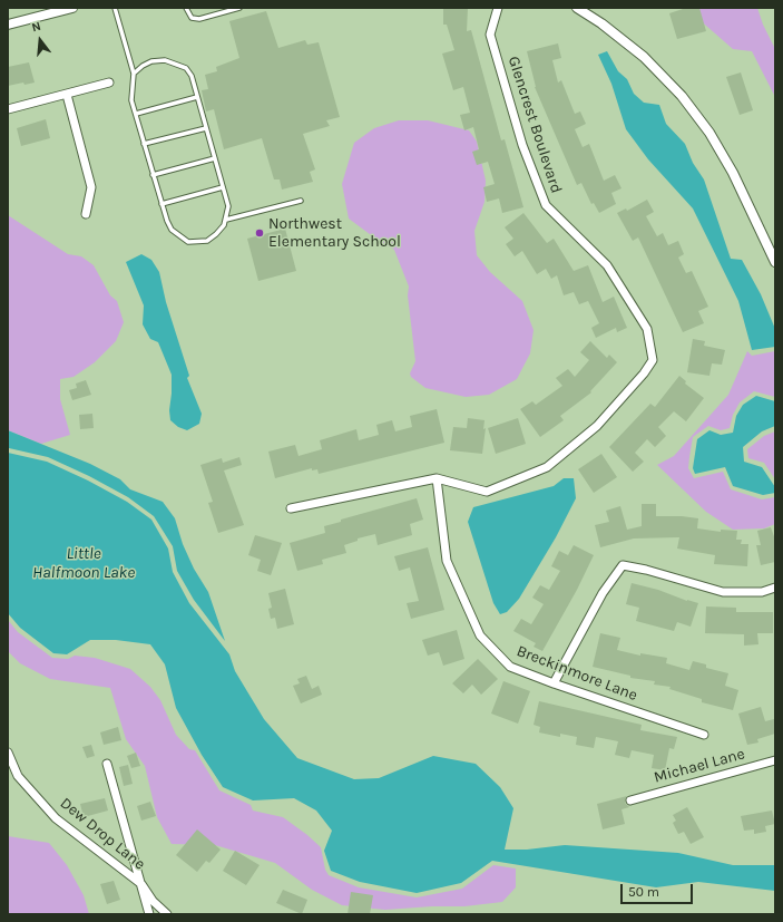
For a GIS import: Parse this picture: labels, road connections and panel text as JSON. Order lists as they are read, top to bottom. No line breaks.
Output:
{"streets":{"street":["Glencrest Boulevard","Breckinmore Lane","Michael Lane","Dew Drop Lane"]},"crossings":[["Glencrest Boulevard","Breckinmore Lane"]],"water":["Little Halfmoon Lake"],"places":["Northwest Elementary School"],"scale_bar":"50 m","north":"top"}
